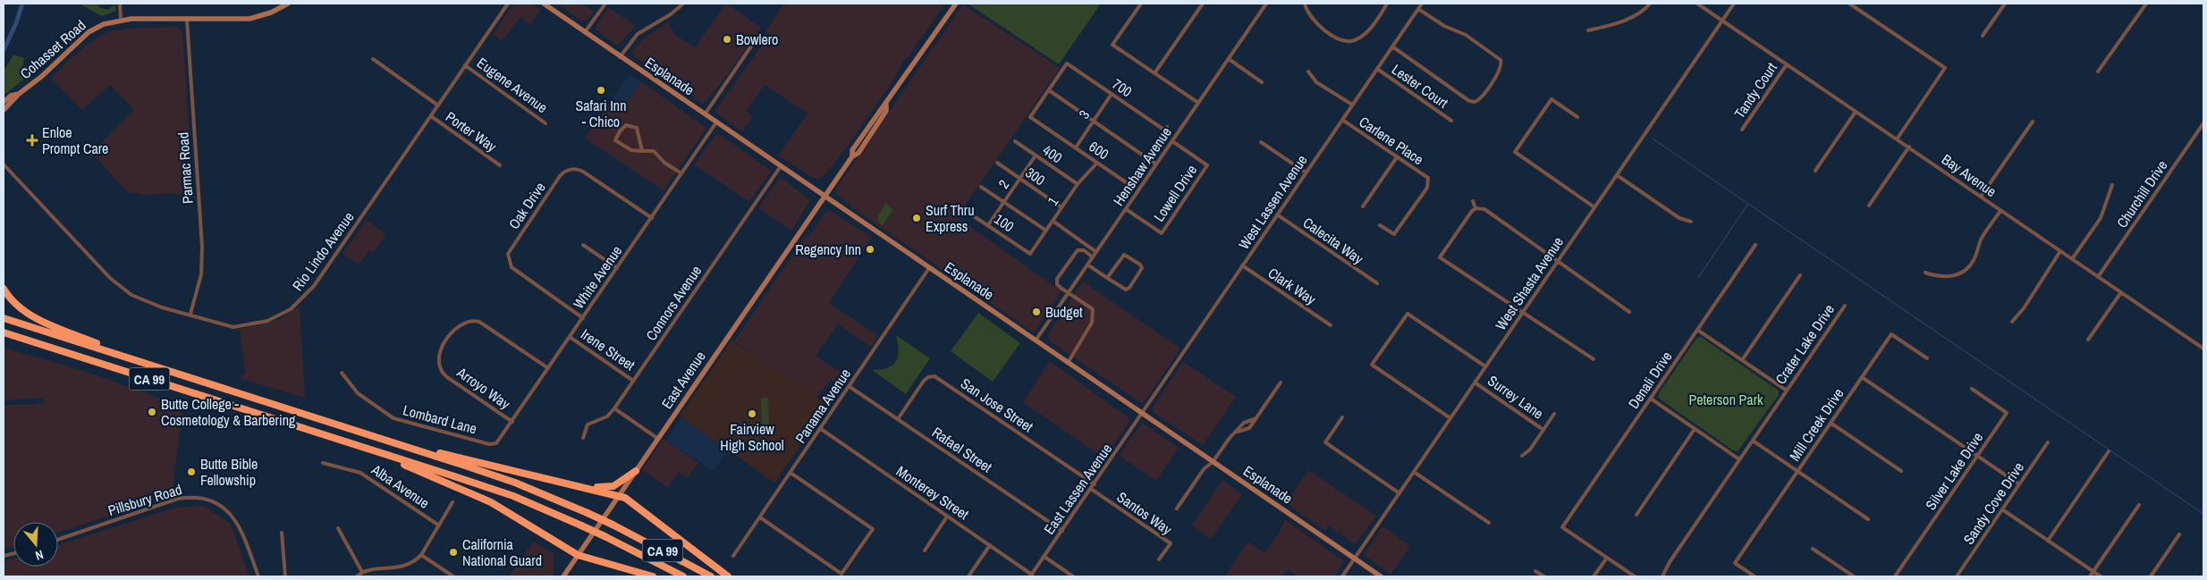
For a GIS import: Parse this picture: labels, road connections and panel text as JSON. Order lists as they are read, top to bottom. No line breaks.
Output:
{"streets":{"highway":["CA 99"],"main road":["Cohasset Road","Esplanade","East Avenue"],"street":["Eugene Avenue","Lester Court","700","Tandy Court","3","Porter Way","Carlene Place","600","400","Henshaw Avenue","Parmac Road","Bay Avenue","300","2","Lowell Drive","Churchill Drive","1","West Lassen Avenue","Oak Drive","100","Calecita Way","Rio Lindo Avenue","White Avenue","West Shasta Avenue","Clark Way","Connors Avenue","Crater Lake Drive","Irene Street","Denali Drive","Arroyo Way","Surrey Lane","San Jose Street","Panama Avenue","Lombard Lane","Mill Creek Drive","Rafael Street","Silver Lake Drive","Alba Avenue","East Lassen Avenue","Monterey Street","Pillsbury Road","Sandy Cove Drive","Santos Way"]},"crossings":[["Cohasset Road","Parmac Road"],["Esplanade","Henshaw Avenue"],["Esplanade","West Lassen Avenue"],["Esplanade","White Avenue"],["Esplanade","West Shasta Avenue"],["Esplanade","Connors Avenue"],["Esplanade","East Avenue"],["Esplanade","Panama Avenue"],["Esplanade","East Lassen Avenue"],["Eugene Avenue","Rio Lindo Avenue"],["Lester Court","West Lassen Avenue"],["700","3"],["700","600"],["Tandy Court","Bay Avenue"],["3","600"],["Porter Way","Rio Lindo Avenue"],["Carlene Place","West Lassen Avenue"],["600","Henshaw Avenue"],["600","1"],["400","2"],["400","1"],["Henshaw Avenue","Lowell Drive"],["Parmac Road","Rio Lindo Avenue"],["Bay Avenue","Churchill Drive"],["Bay Avenue","West Shasta Avenue"],["300","2"],["300","1"],["2","100"],["1","100"],["West Lassen Avenue","Calecita Way"],["West Lassen Avenue","Clark Way"],["West Lassen Avenue","East Lassen Avenue"],["Oak Drive","White Avenue"],["White Avenue","Irene Street"],["White Avenue","Arroyo Way"],["White Avenue","Lombard Lane"],["West Shasta Avenue","Surrey Lane"],["Connors Avenue","Irene Street"],["San Jose Street","Rafael Street"],["San Jose Street","East Lassen Avenue"],["Panama Avenue","Rafael Street"],["Panama Avenue","Monterey Street"],["Rafael Street","East Lassen Avenue"],["East Lassen Avenue","Monterey Street"],["East Lassen Avenue","Santos Way"]],"parks":["Peterson Park"],"places":{"other":["Bowlero","Safari Inn - Chico","Surf Thru Express","Regency Inn","Budget","Butte College - Cosmetology & Barbering","Fairview High School","Butte Bible Fellowship","California National Guard"],"health":["Enloe Prompt Care"]},"north":"bottom"}
